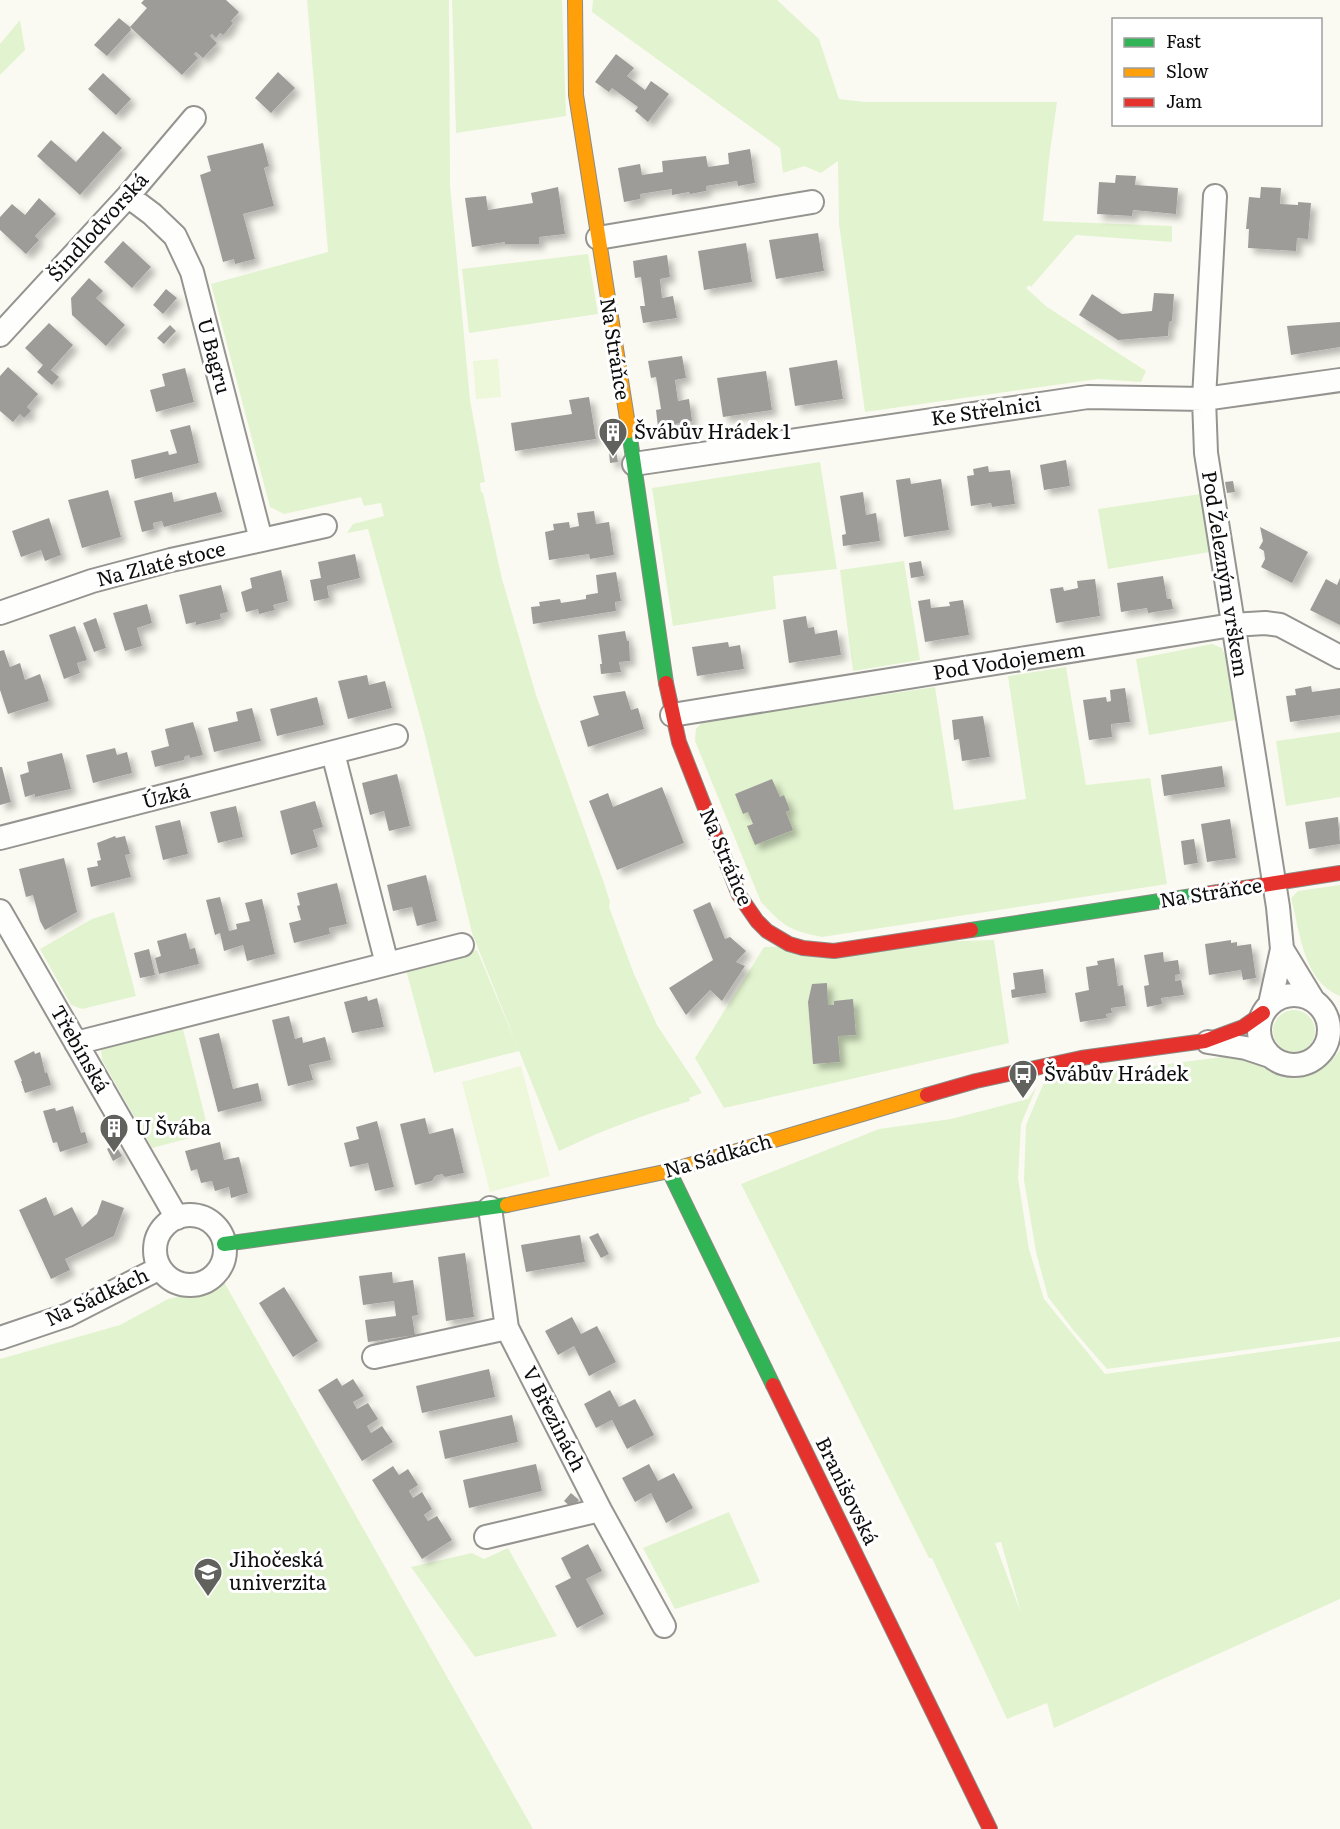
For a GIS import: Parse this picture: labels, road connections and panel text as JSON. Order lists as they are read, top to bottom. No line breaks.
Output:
{"streets":{"street":["Šindlodvorská","Na Stráňce","U Bagru","Ke Střelnici","Na Zlaté stoce","Pod Železným vrškem","Pod Vodojemem","Úzká","Třebínská","Na Sádkách","V Březinách","Branišovská"]},"crossings":[["Šindlodvorská","U Bagru"],["Na Stráňce","Ke Střelnici"],["Na Stráňce","Pod Železným vrškem"],["Na Stráňce","Pod Vodojemem"],["U Bagru","Na Zlaté stoce"],["Ke Střelnici","Pod Železným vrškem"],["Pod Železným vrškem","Pod Vodojemem"],["Pod Železným vrškem","Na Sádkách"],["Třebínská","Na Sádkách"],["Na Sádkách","V Březinách"],["Na Sádkách","Branišovská"]],"places":{"building":["Švábův Hrádek 1","U Švába"],"bus stop":["Švábův Hrádek"],"school or university":["Jihočeská univerzita"]},"legend":["Fast","Slow","Jam"]}
